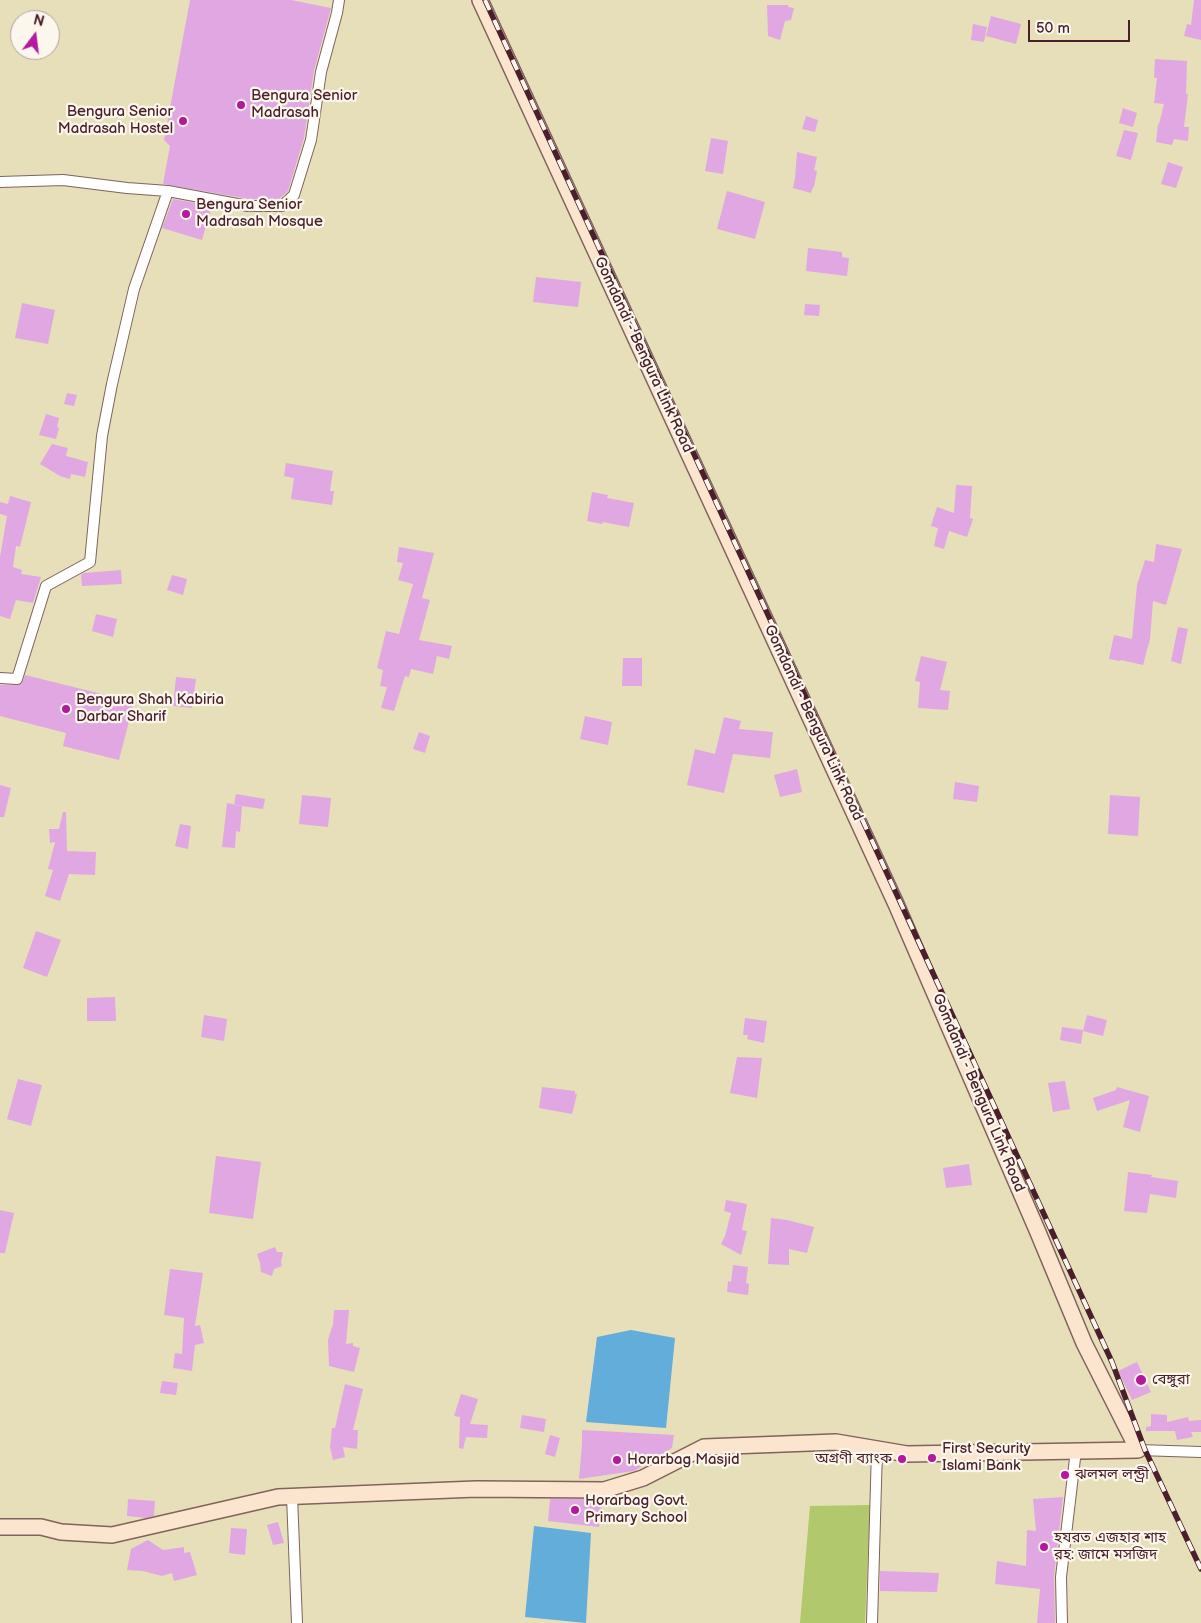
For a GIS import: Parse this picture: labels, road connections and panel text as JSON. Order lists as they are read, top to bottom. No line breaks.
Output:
{"streets":{"main road":["Gomdandi - Bengura Link Road"]},"places":["Bengura Senior Madrasah","Bengura Senior Madrasah Hostel","Bengura Senior Madrasah Mosque","Bengura Shah Kabiria Darbar Sharif","বেঙ্গুরা","First Security Islami Bank","অগ্রণী ব্যাংক","Horarbag Masjid","ঝলমল লন্ড্রী","Horarbag Govt. Primary School","হযরত এজহার শাহ রহ: জামে মসজিদ"],"scale_bar":"50 m","north":"top"}
